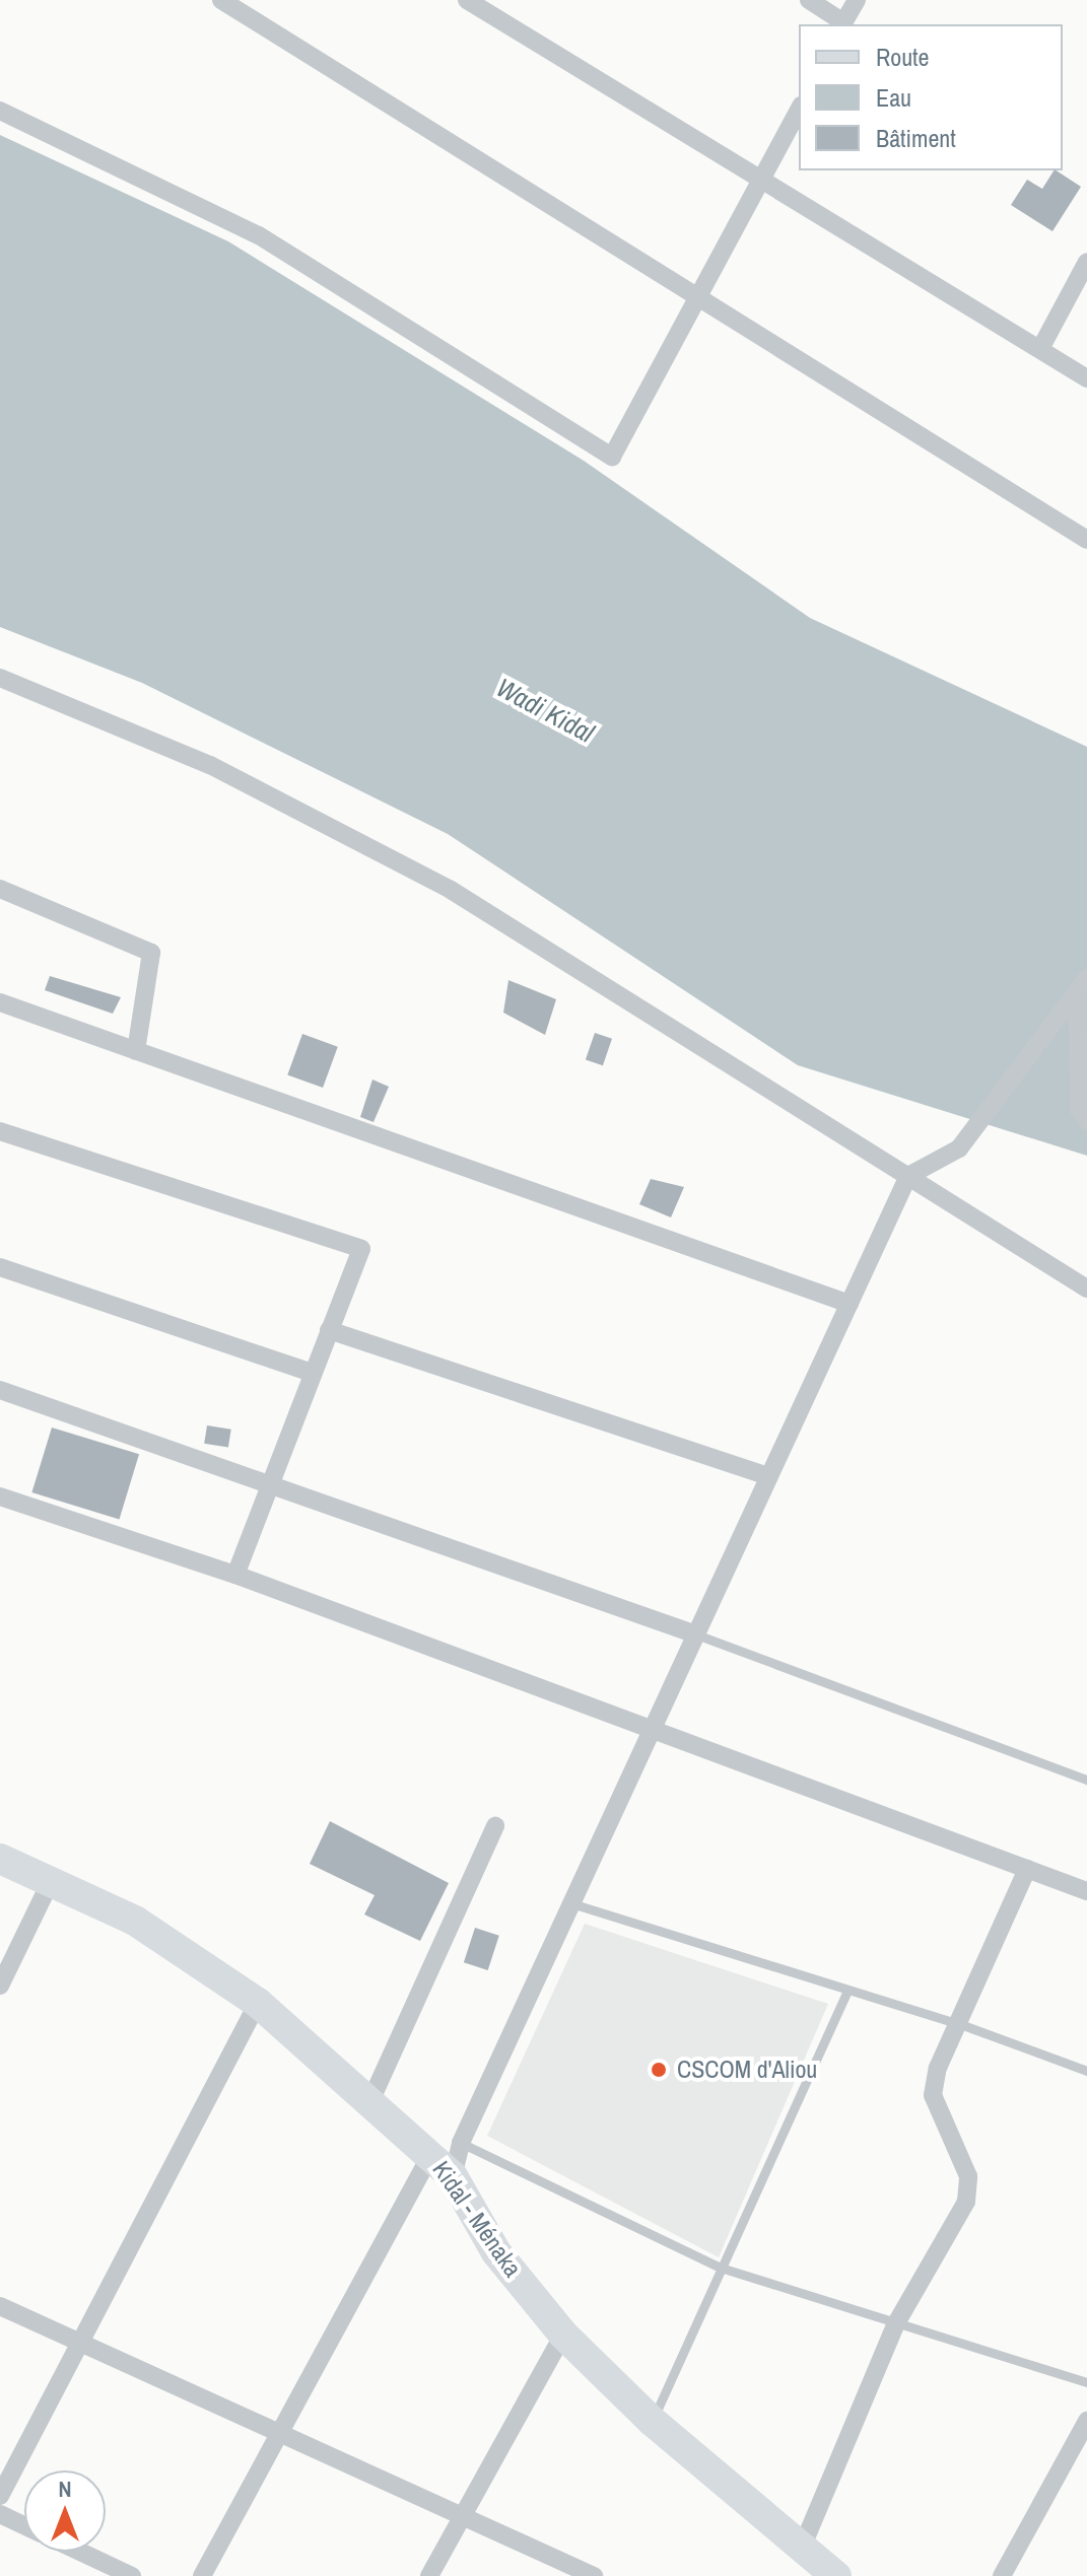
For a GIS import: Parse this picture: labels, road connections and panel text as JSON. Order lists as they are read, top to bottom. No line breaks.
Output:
{"streets":{"main road":["Kidal - Ménaka"]},"water":["Wadi Kidal"],"places":["CSCOM d'Aliou"],"legend":["Route","Eau","Bâtiment"],"north":"top"}
